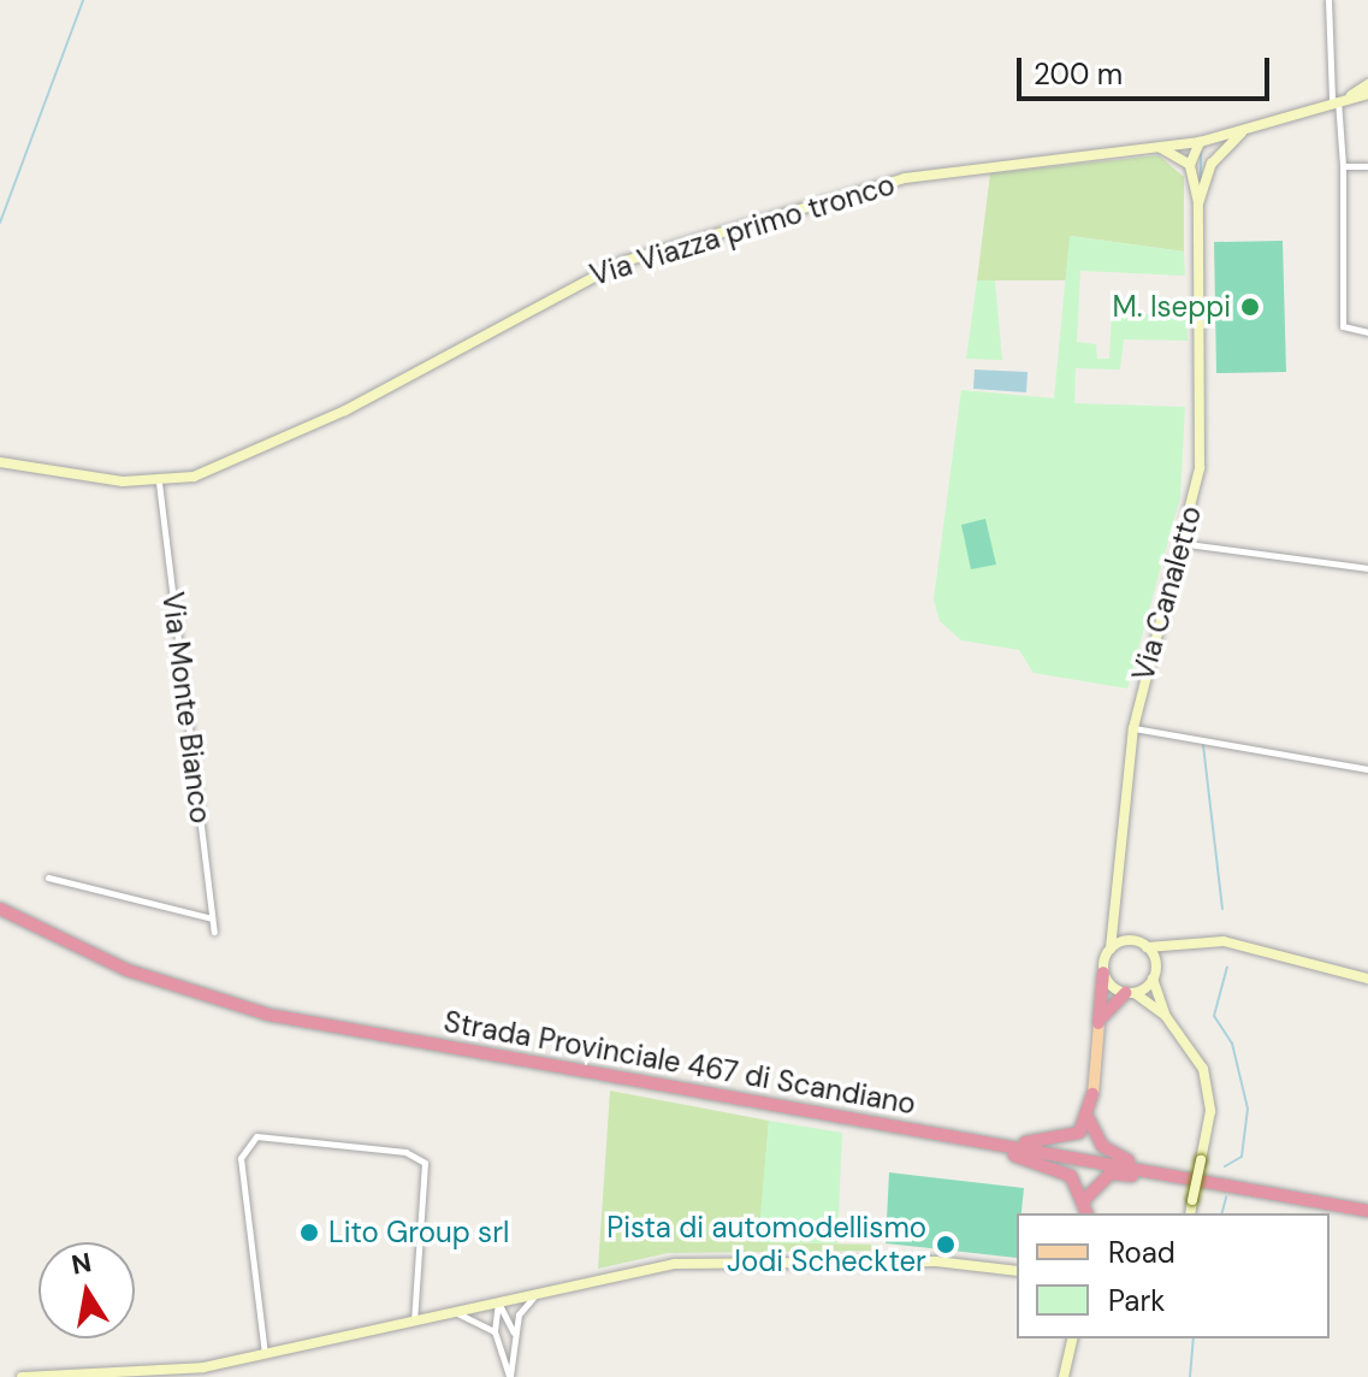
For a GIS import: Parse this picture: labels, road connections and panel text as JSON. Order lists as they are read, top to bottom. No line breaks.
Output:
{"streets":{"highway":["Strada Provinciale 467 di Scandiano"],"street":["Via Viazza primo tronco","Via Canaletto","Via Monte Bianco"]},"crossings":[["Via Viazza primo tronco","Via Canaletto"],["Via Viazza primo tronco","Via Monte Bianco"]],"places":["M. Iseppi","Lito Group srl","Pista di automodellismo Jodi Scheckter"],"legend":["Road","Park"],"scale_bar":"200 m","north":"top"}
